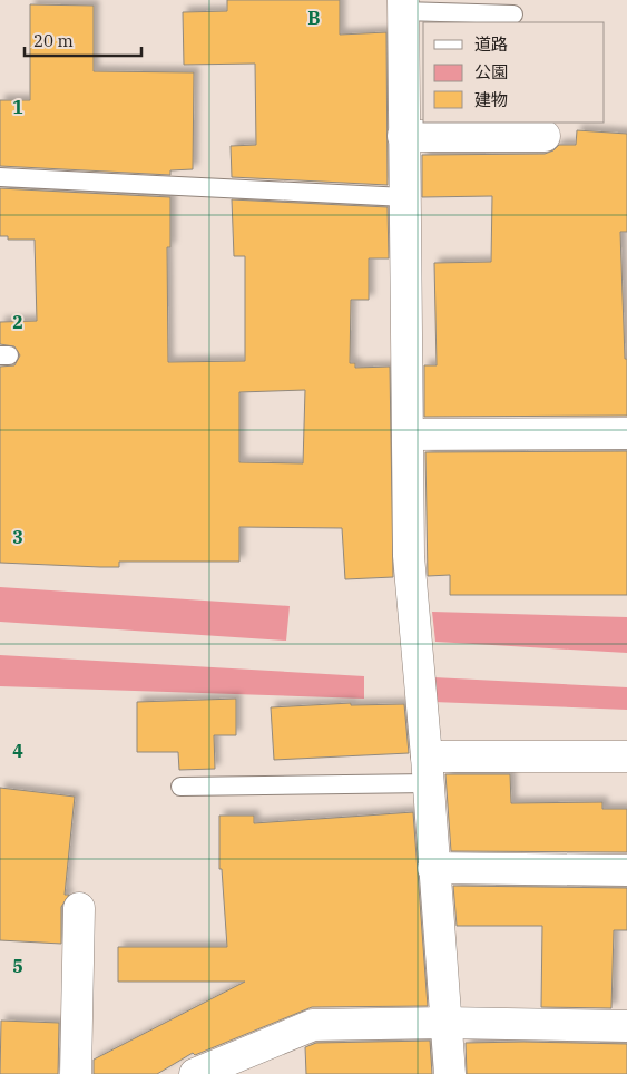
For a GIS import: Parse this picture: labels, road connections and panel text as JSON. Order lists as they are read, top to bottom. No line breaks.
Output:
{"legend":["道路","公園","建物"],"scale_bar":"20 m","grid":{"columns":["B"],"rows":["1","2","3","4","5"]}}
